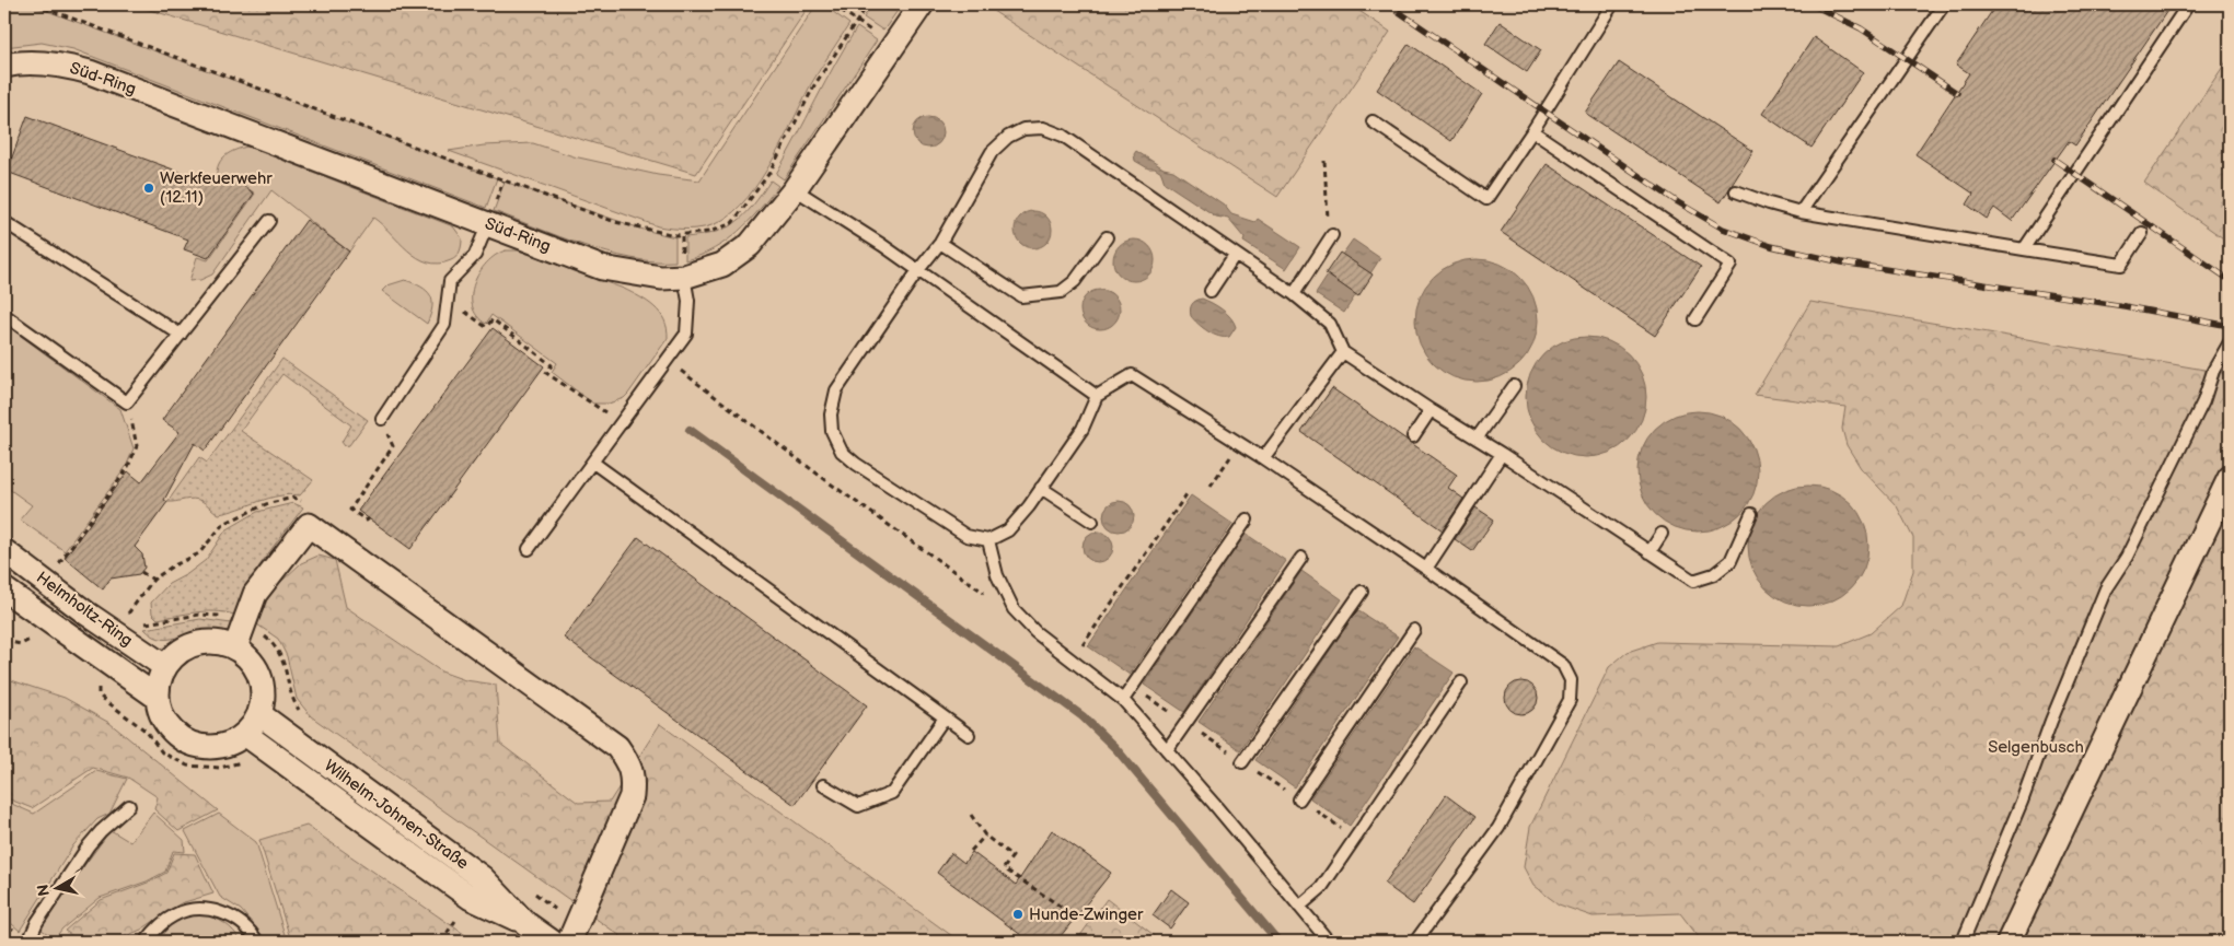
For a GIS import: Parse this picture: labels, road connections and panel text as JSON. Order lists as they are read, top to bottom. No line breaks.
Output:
{"streets":{"street":["Süd-Ring","Helmholtz-Ring","Wilhelm-Johnen-Straße"]},"crossings":[["Helmholtz-Ring","Wilhelm-Johnen-Straße"]],"parks":["Selgenbusch"],"places":["Werkfeuerwehr (12.11)","Hunde-Zwinger"],"north":"left"}
